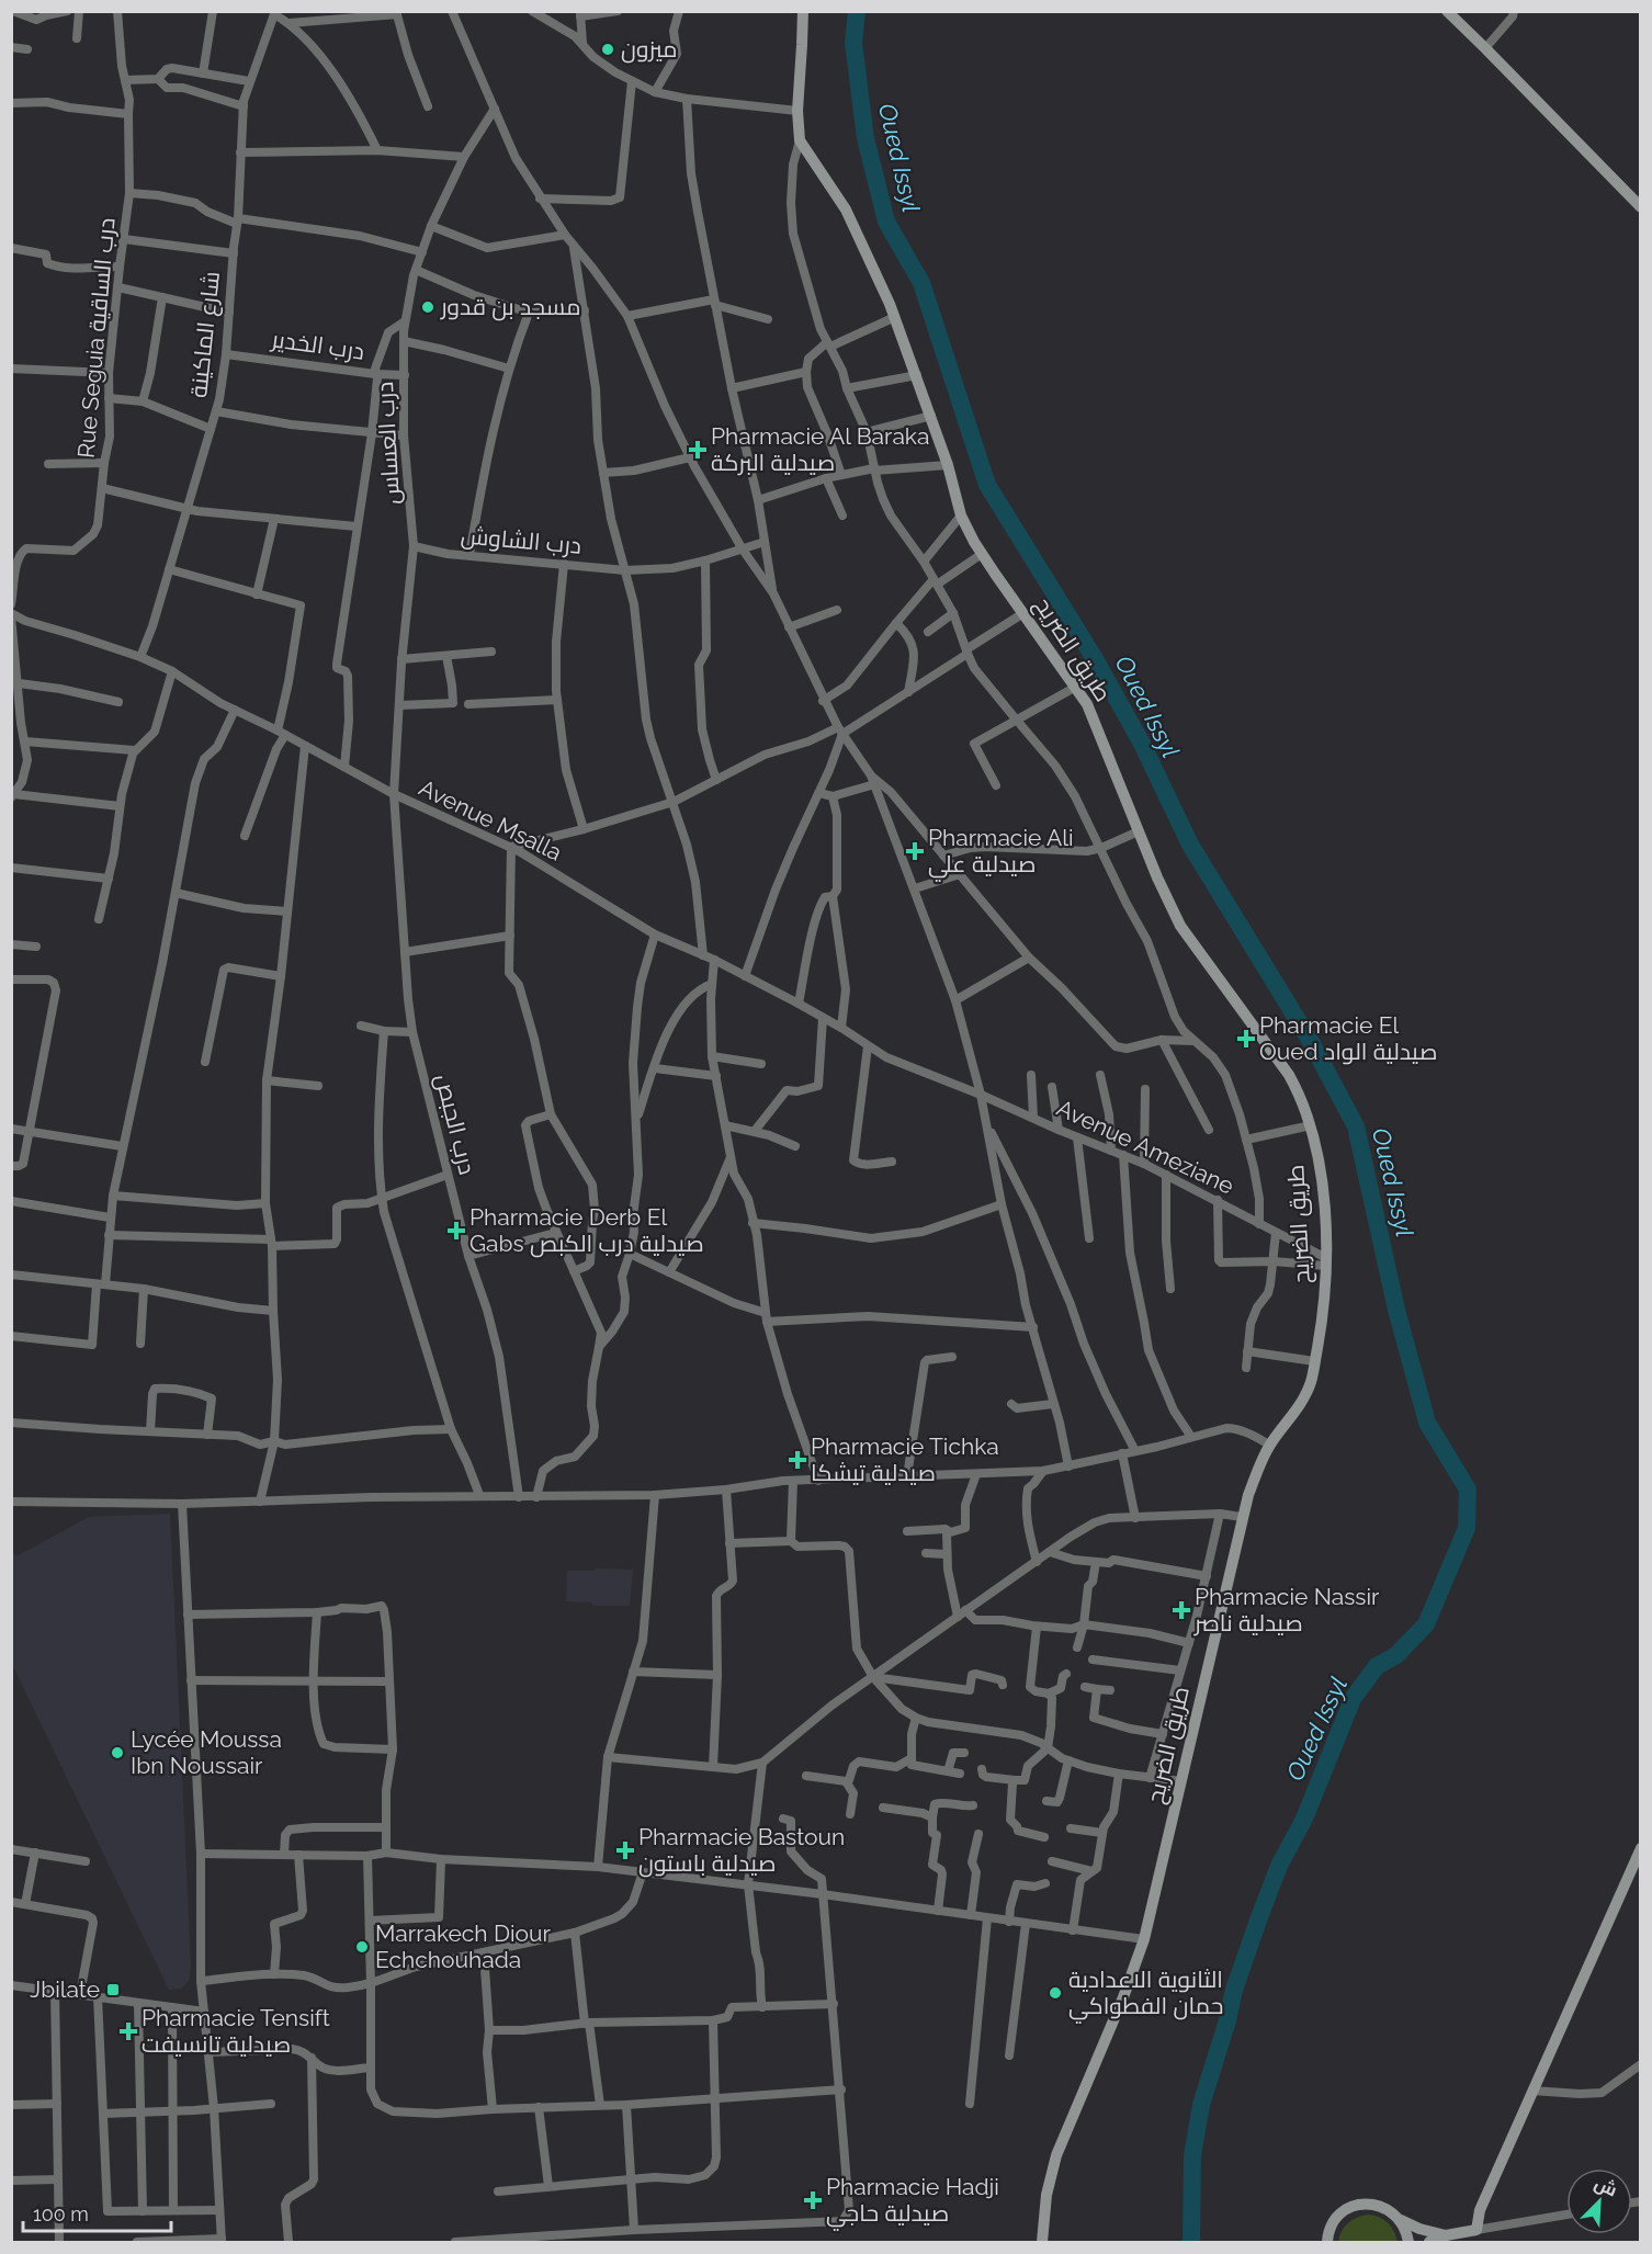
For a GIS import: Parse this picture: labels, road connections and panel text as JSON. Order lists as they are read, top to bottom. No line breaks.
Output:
{"streets":{"street":["شارع الماكينة","Rue Seguia درب الساقية","درب الخدير","درب العساس","درب الشاوش","طريق الضريح","Avenue Msalla","درب الجبص","Avenue Ameziane"]},"crossings":[["شارع الماكينة","درب الخدير"],["شارع الماكينة","Avenue Msalla"],["درب الخدير","درب العساس"],["درب العساس","درب الشاوش"],["درب العساس","Avenue Msalla"],["درب العساس","درب الجبص"],["طريق الضريح","Avenue Ameziane"],["Avenue Msalla","درب الجبص"],["Avenue Msalla","Avenue Ameziane"]],"water":["Oued Issyl"],"places":{"other":["ميزون","مسجد بن قدور","Lycée Moussa Ibn Noussair","Marrakech Diour Echchouhada","الثانوية الاعدادية حمان الفطواكي"],"health":["Pharmacie Al Baraka صيدلية البركة","Pharmacie Ali صيدلية علي","Pharmacie El Oued صيدلية الواد","Pharmacie Derb El Gabs صيدلية درب الكبص","Pharmacie Tichka صيدلية تيشكا","Pharmacie Nassir صيدلية ناصر","Pharmacie Bastoun صيدلية باستون","Pharmacie Tensift صيدلية تانسيفت","Pharmacie Hadji صيدلية حاجي"],"transit":["Jbilate"]},"scale_bar":"100 m","north":"top right"}
